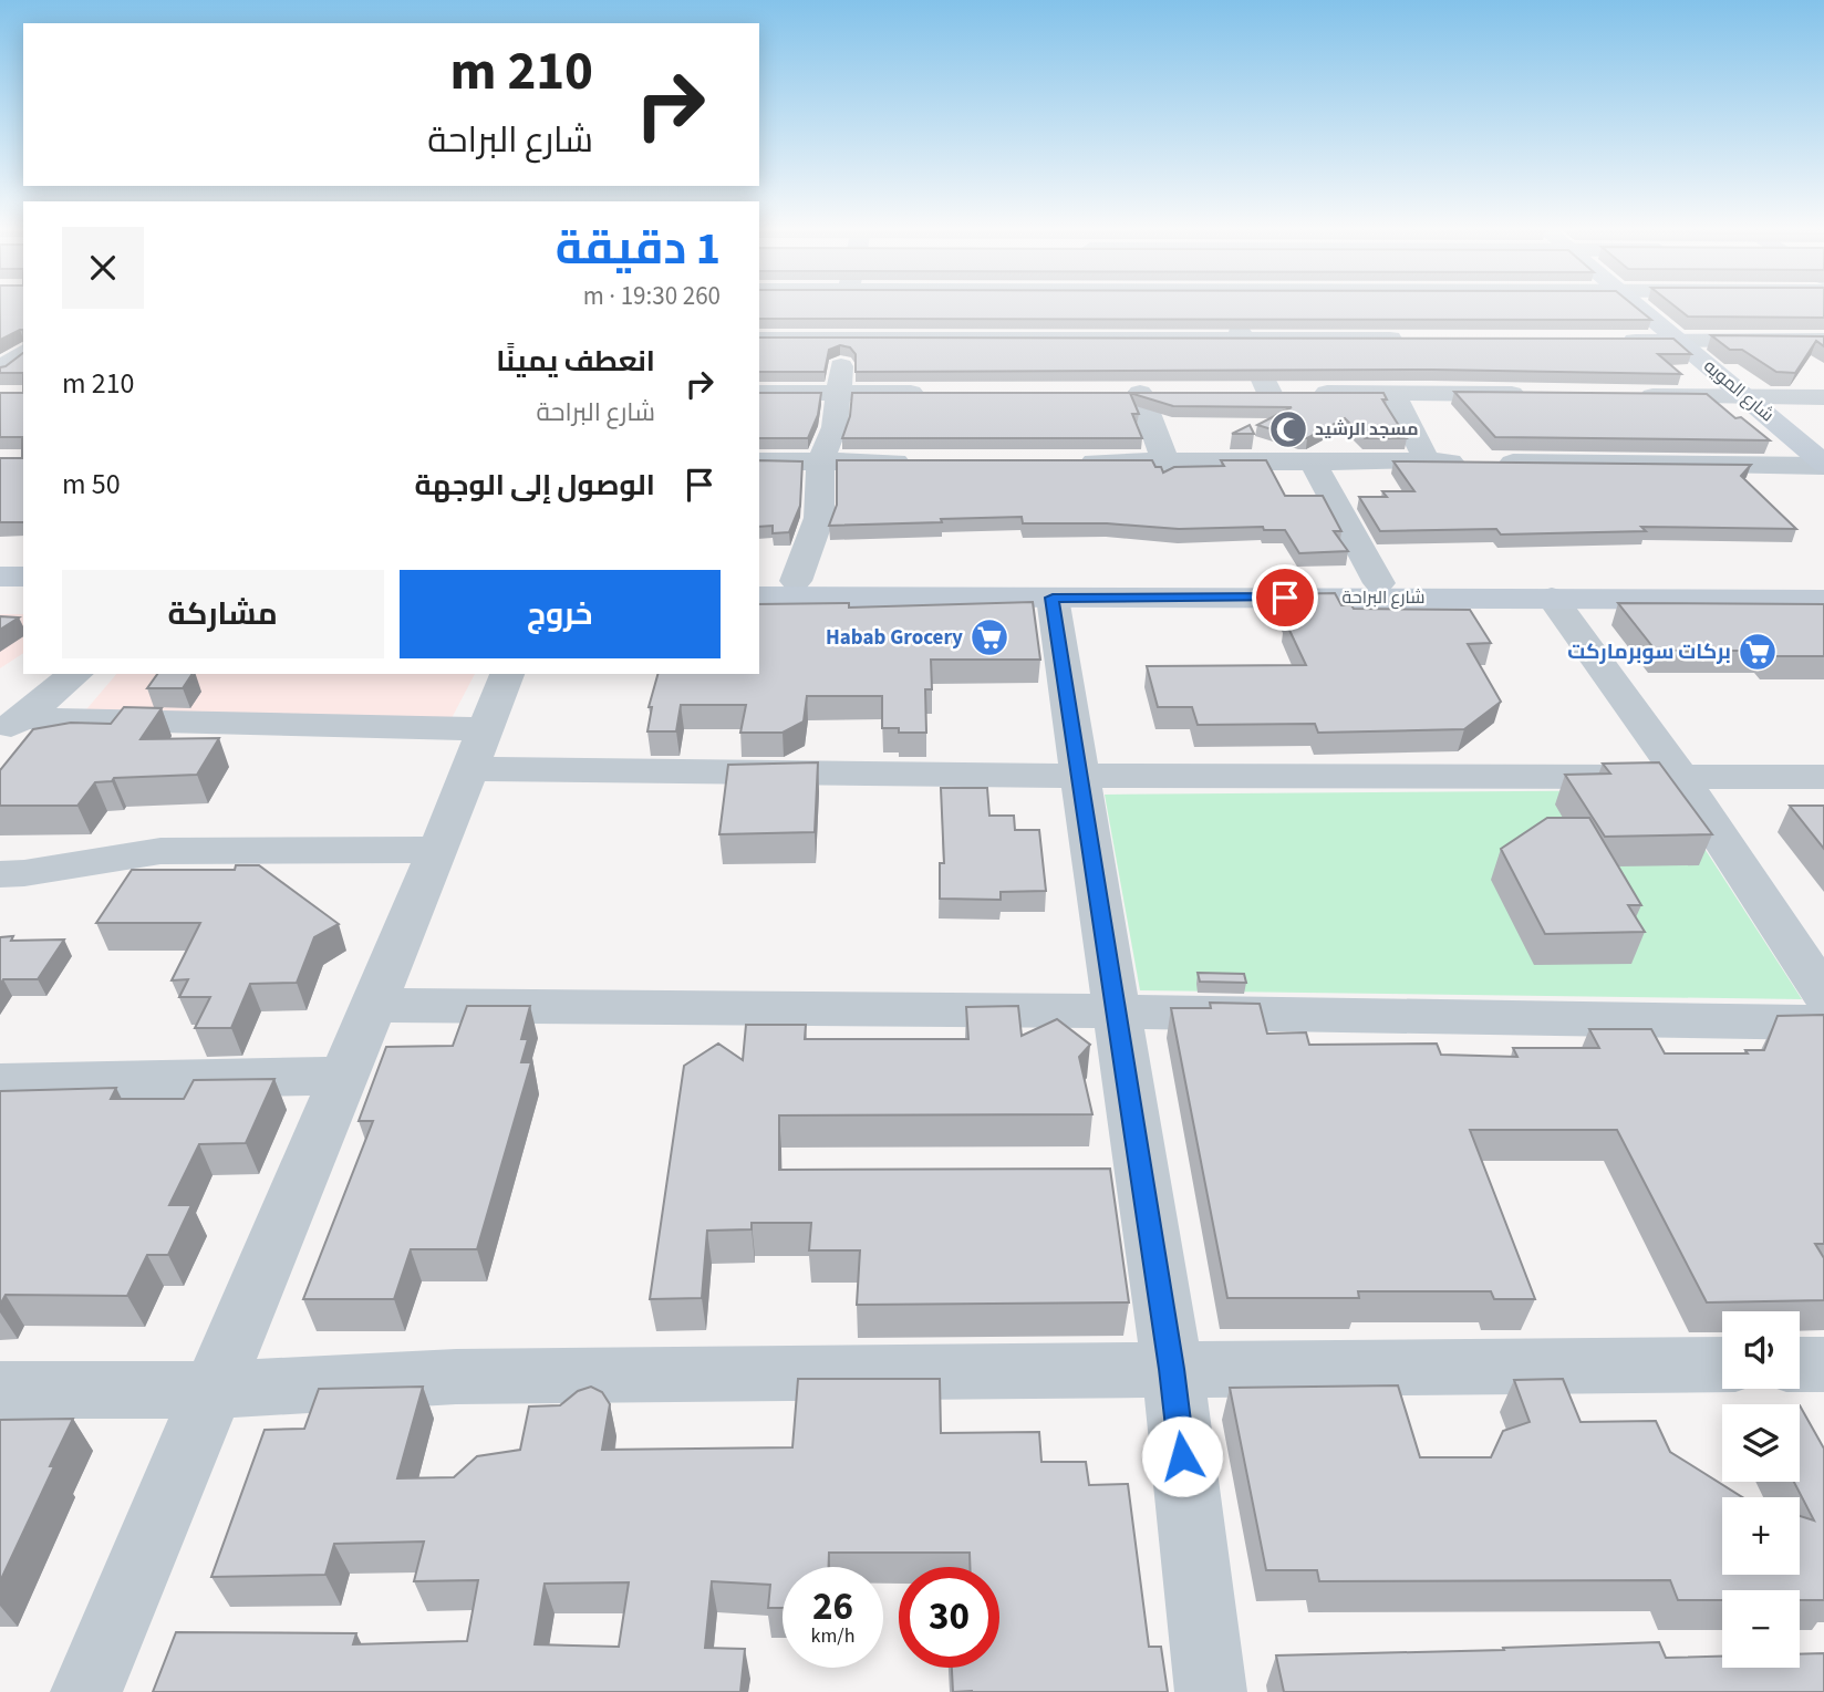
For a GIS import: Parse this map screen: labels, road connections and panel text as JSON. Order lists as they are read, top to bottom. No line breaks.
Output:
{"streets":{"street":["شارع المويه","شارع البراحة"]},"places":{"mosque":["مسجد الرشيد"],"supermarket":["Habab Grocery","بركات سوبرماركت"]},"page":{"turn":["210 m","شارع البراحة"],"heading":["1 دقيقة","260 m · 19:30"],"list":[{"name":"انعطف يمينًا","note":"شارع البراحة","value":"210 m"},{"name":"الوصول إلى الوجهة","value":"50 m"}],"buttons":["خروج","مشاركة"],"map_buttons":["+","−"],"speed":"26 km/h","limit":"30"}}
